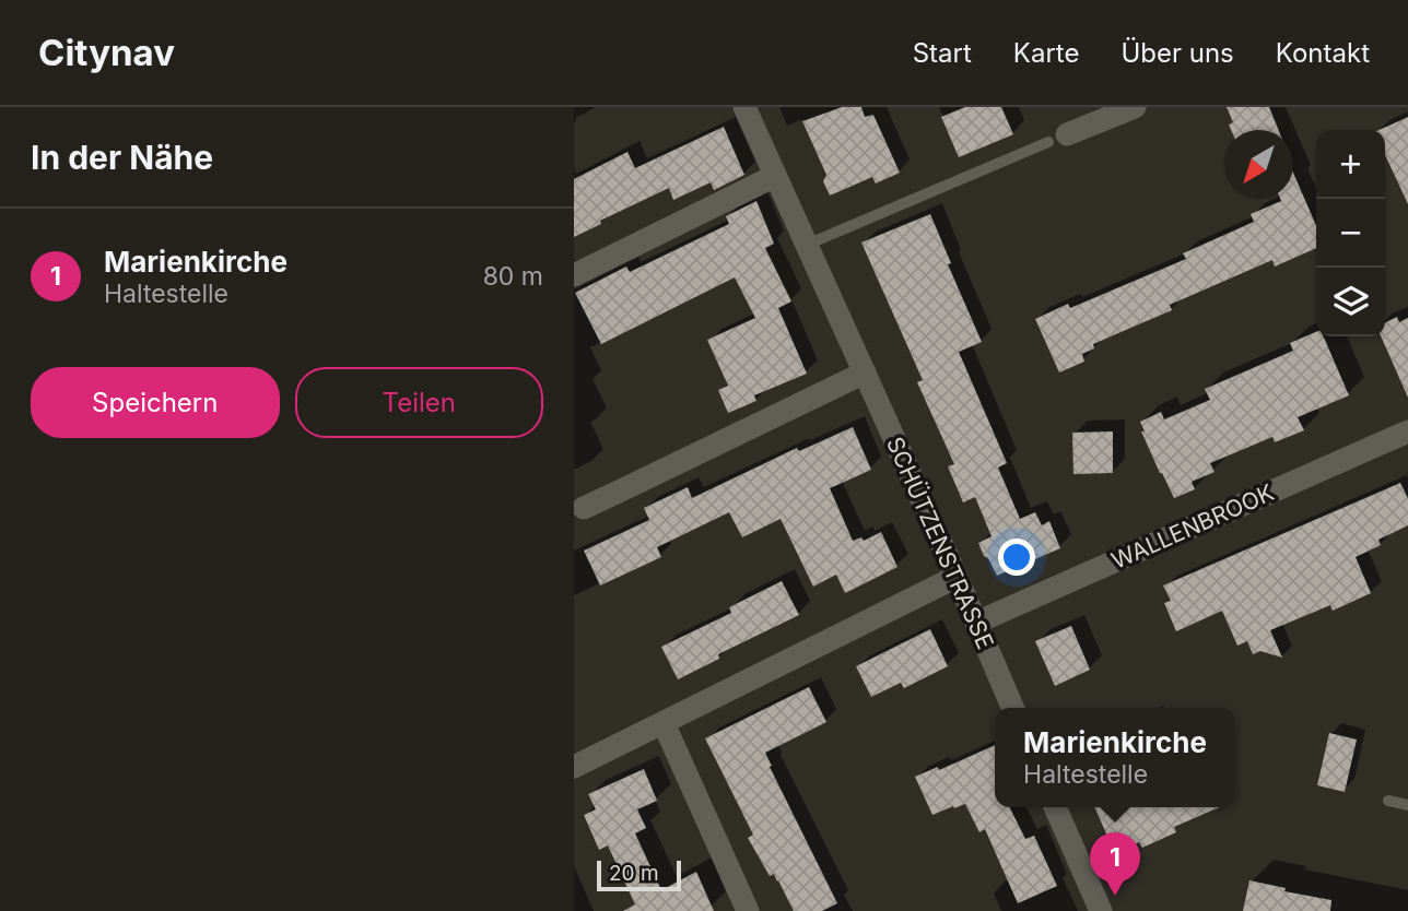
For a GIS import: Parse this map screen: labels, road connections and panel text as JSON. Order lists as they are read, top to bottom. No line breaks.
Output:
{"streets":{"street":["WALLENBROOK","SCHÜTZENSTRASSE"]},"crossings":[["WALLENBROOK","SCHÜTZENSTRASSE"]],"scale_bar":"20 m","north":"bottom left","page":{"header":"Citynav","nav":["Start","Karte","Über uns","Kontakt"],"heading":"In der Nähe","map_buttons":["+","−"],"list":[{"mark":"1","name":"Marienkirche","note":"Haltestelle","value":"80 m"}],"buttons":["Speichern","Teilen"],"popup":["Marienkirche","Haltestelle"],"pins":"1","scale":"20 m"}}
